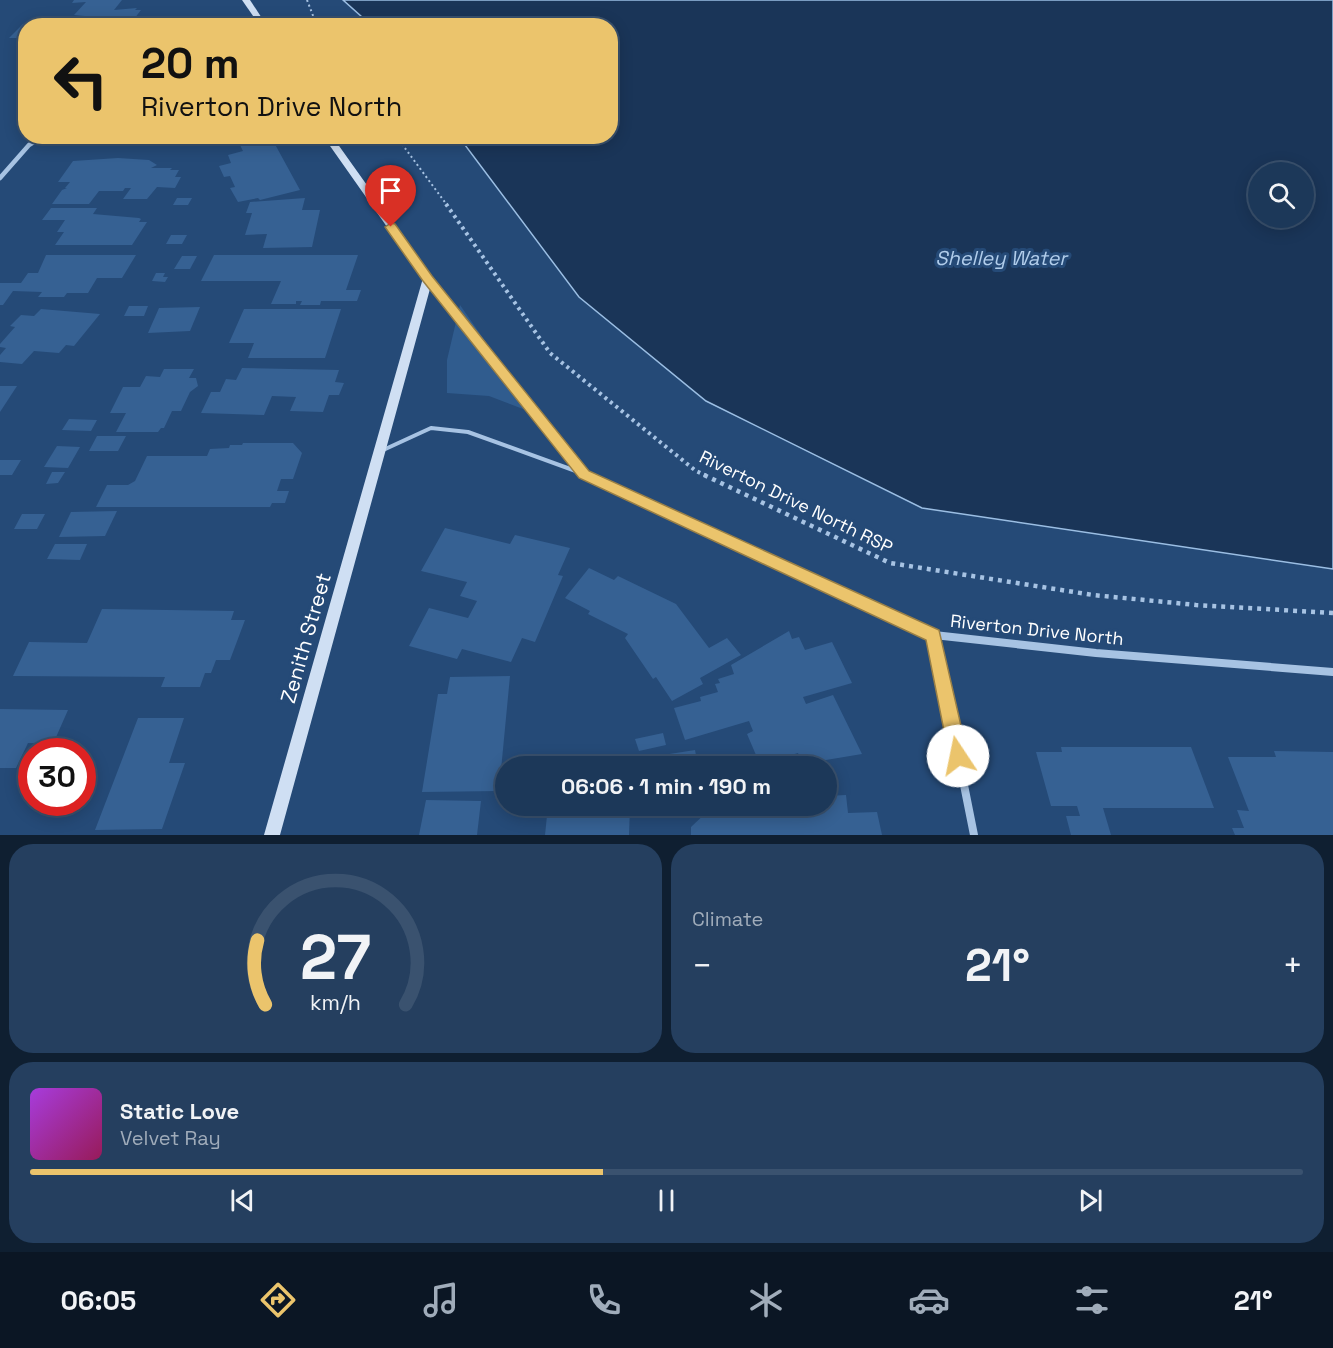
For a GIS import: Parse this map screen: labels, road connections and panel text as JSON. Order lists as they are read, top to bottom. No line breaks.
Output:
{"streets":{"street":["Riverton Drive North","Zenith Street"],"path":["Riverton Drive North RSP"]},"crossings":[["Riverton Drive North","Zenith Street"]],"water":["Shelley Water"],"page":{"turn":["20 m","Riverton Drive North"],"limit":"30","trip":"06:06 · 1 min · 190 m","tile":"Climate","heat":["−","21°","+"],"song":["Static Love","Velvet Ray"],"tabs":["06:05","21°"],"gauge":["27","km/h"]}}
